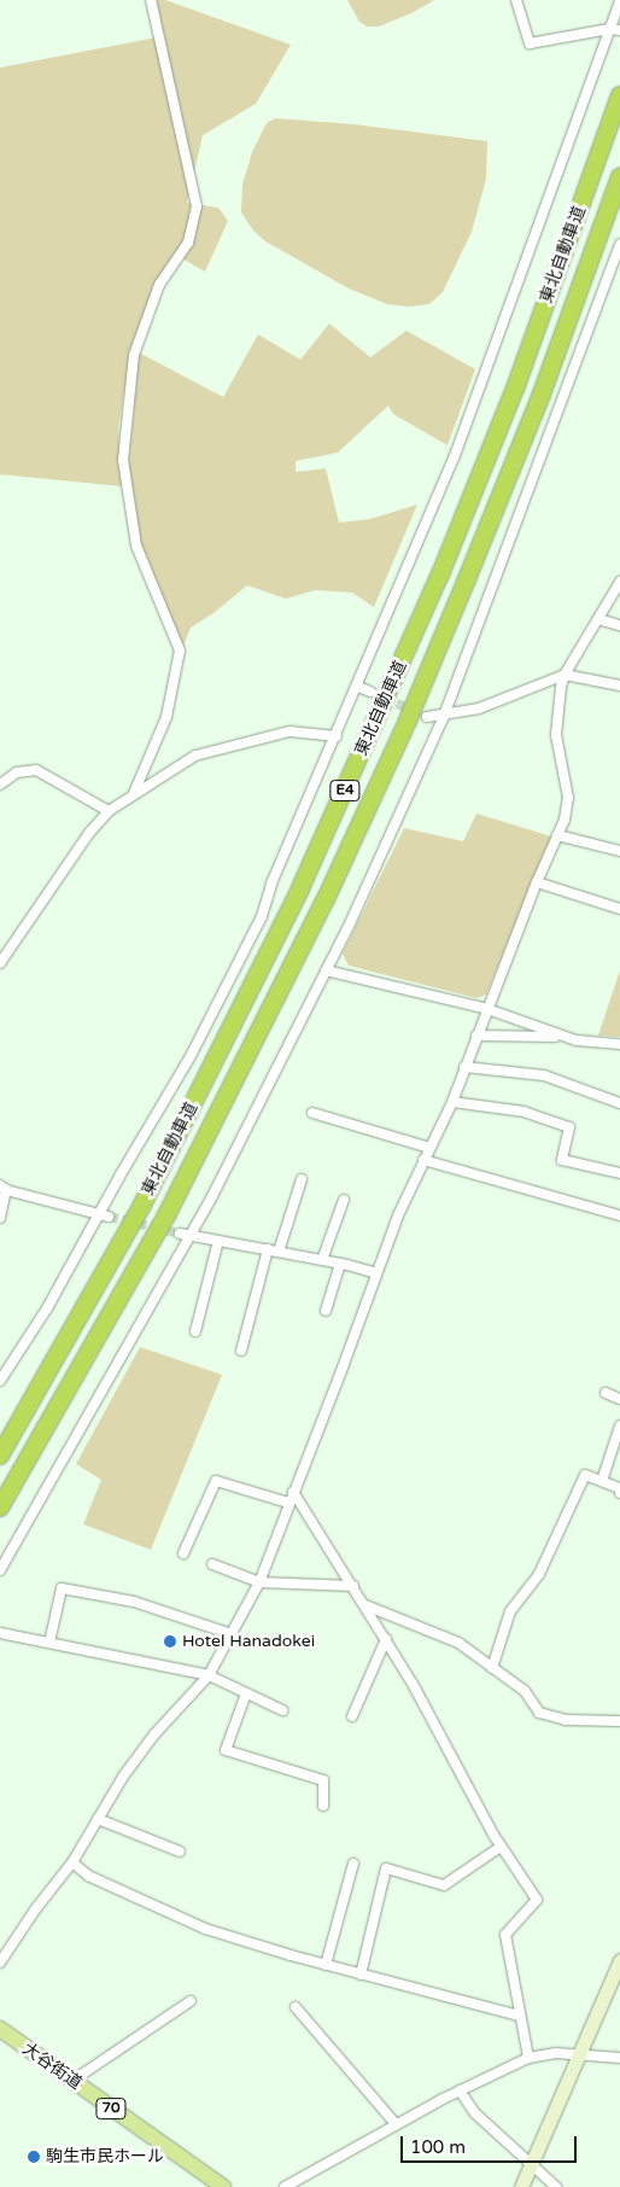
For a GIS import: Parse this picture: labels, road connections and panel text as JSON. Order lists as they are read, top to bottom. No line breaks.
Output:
{"streets":{"highway":["東北自動車道","E4"],"main road":["大谷街道","70"]},"places":["Hotel Hanadokei","駒生市民ホール"],"scale_bar":"100 m"}
